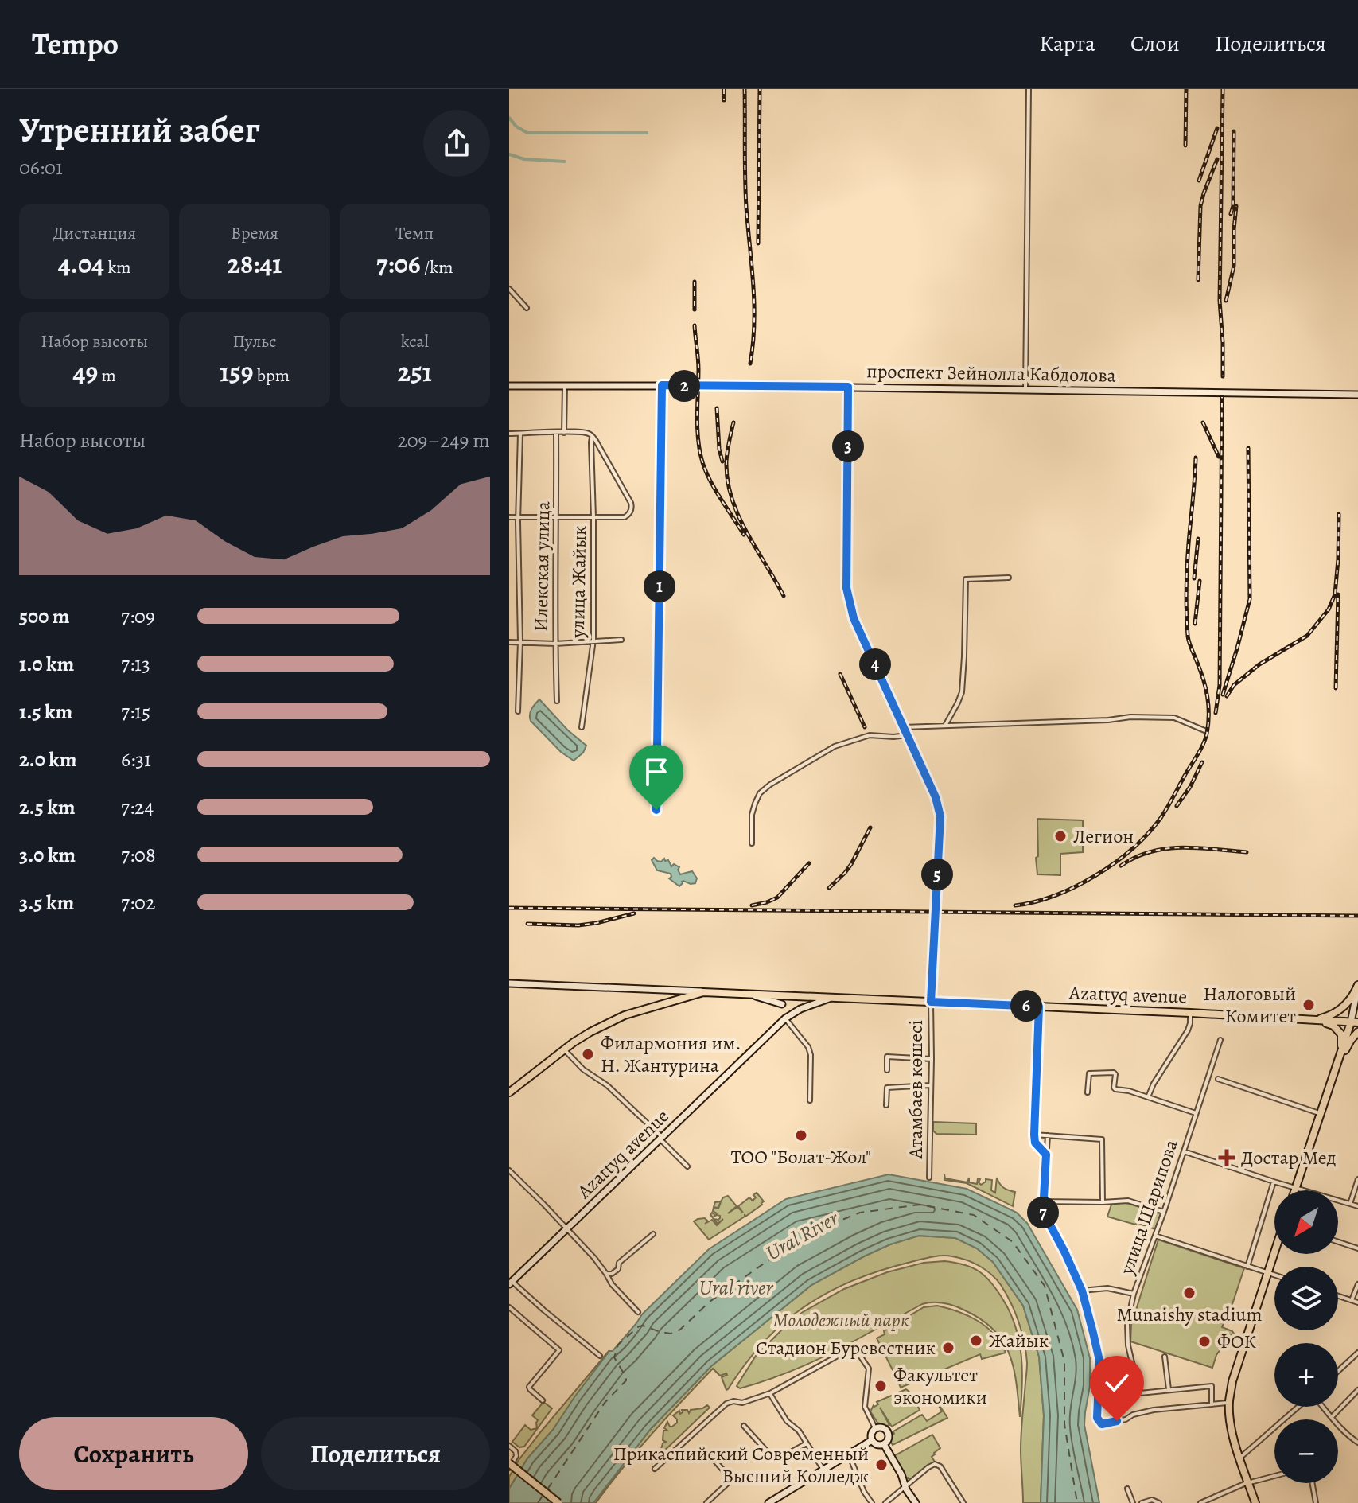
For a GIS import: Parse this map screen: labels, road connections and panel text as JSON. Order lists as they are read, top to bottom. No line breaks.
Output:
{"streets":{"main road":["Azattyq avenue"],"street":["проспект Зейнолла Кабдолова","Илекская улица","улица Жайык","Атамбаев көшесі","улица Шарипова"]},"crossings":[["Azattyq avenue","Атамбаев көшесі"]],"water":["Ural River","Ural river"],"parks":["Молодежный парк"],"places":{"other":["Легион","Налоговый Комитет","Филармония им. Н. Жантурина","ТОО \"Болат-Жол\"","Munaishy stadium","Жайык","ФОК","Стадион Буревестник","Факультет экономики","Прикаспийский Современный Высший Колледж"],"health":["Достар Мед"]},"north":"bottom left","page":{"header":"Tempo","nav":["Карта","Слои","Поделиться"],"heading":["Утренний забег","06:01"],"stats":[["Дистанция","4.04 km"],["Время","28:41"],["Темп","7:06 /km"],["Набор высоты","49 m"],["Пульс","159 bpm"],["kcal","251"]],"pins":["2","3","1","4","5","6","7"],"chart":["Набор высоты","209–249 m"],"list":[{"name":"500 m","note":"7:09"},{"name":"1.0 km","note":"7:13"},{"name":"1.5 km","note":"7:15"},{"name":"2.0 km","note":"6:31"},{"name":"2.5 km","note":"7:24"},{"name":"3.0 km","note":"7:08"},{"name":"3.5 km","note":"7:02"}],"map_buttons":["+","−"],"buttons":["Сохранить","Поделиться"]}}
